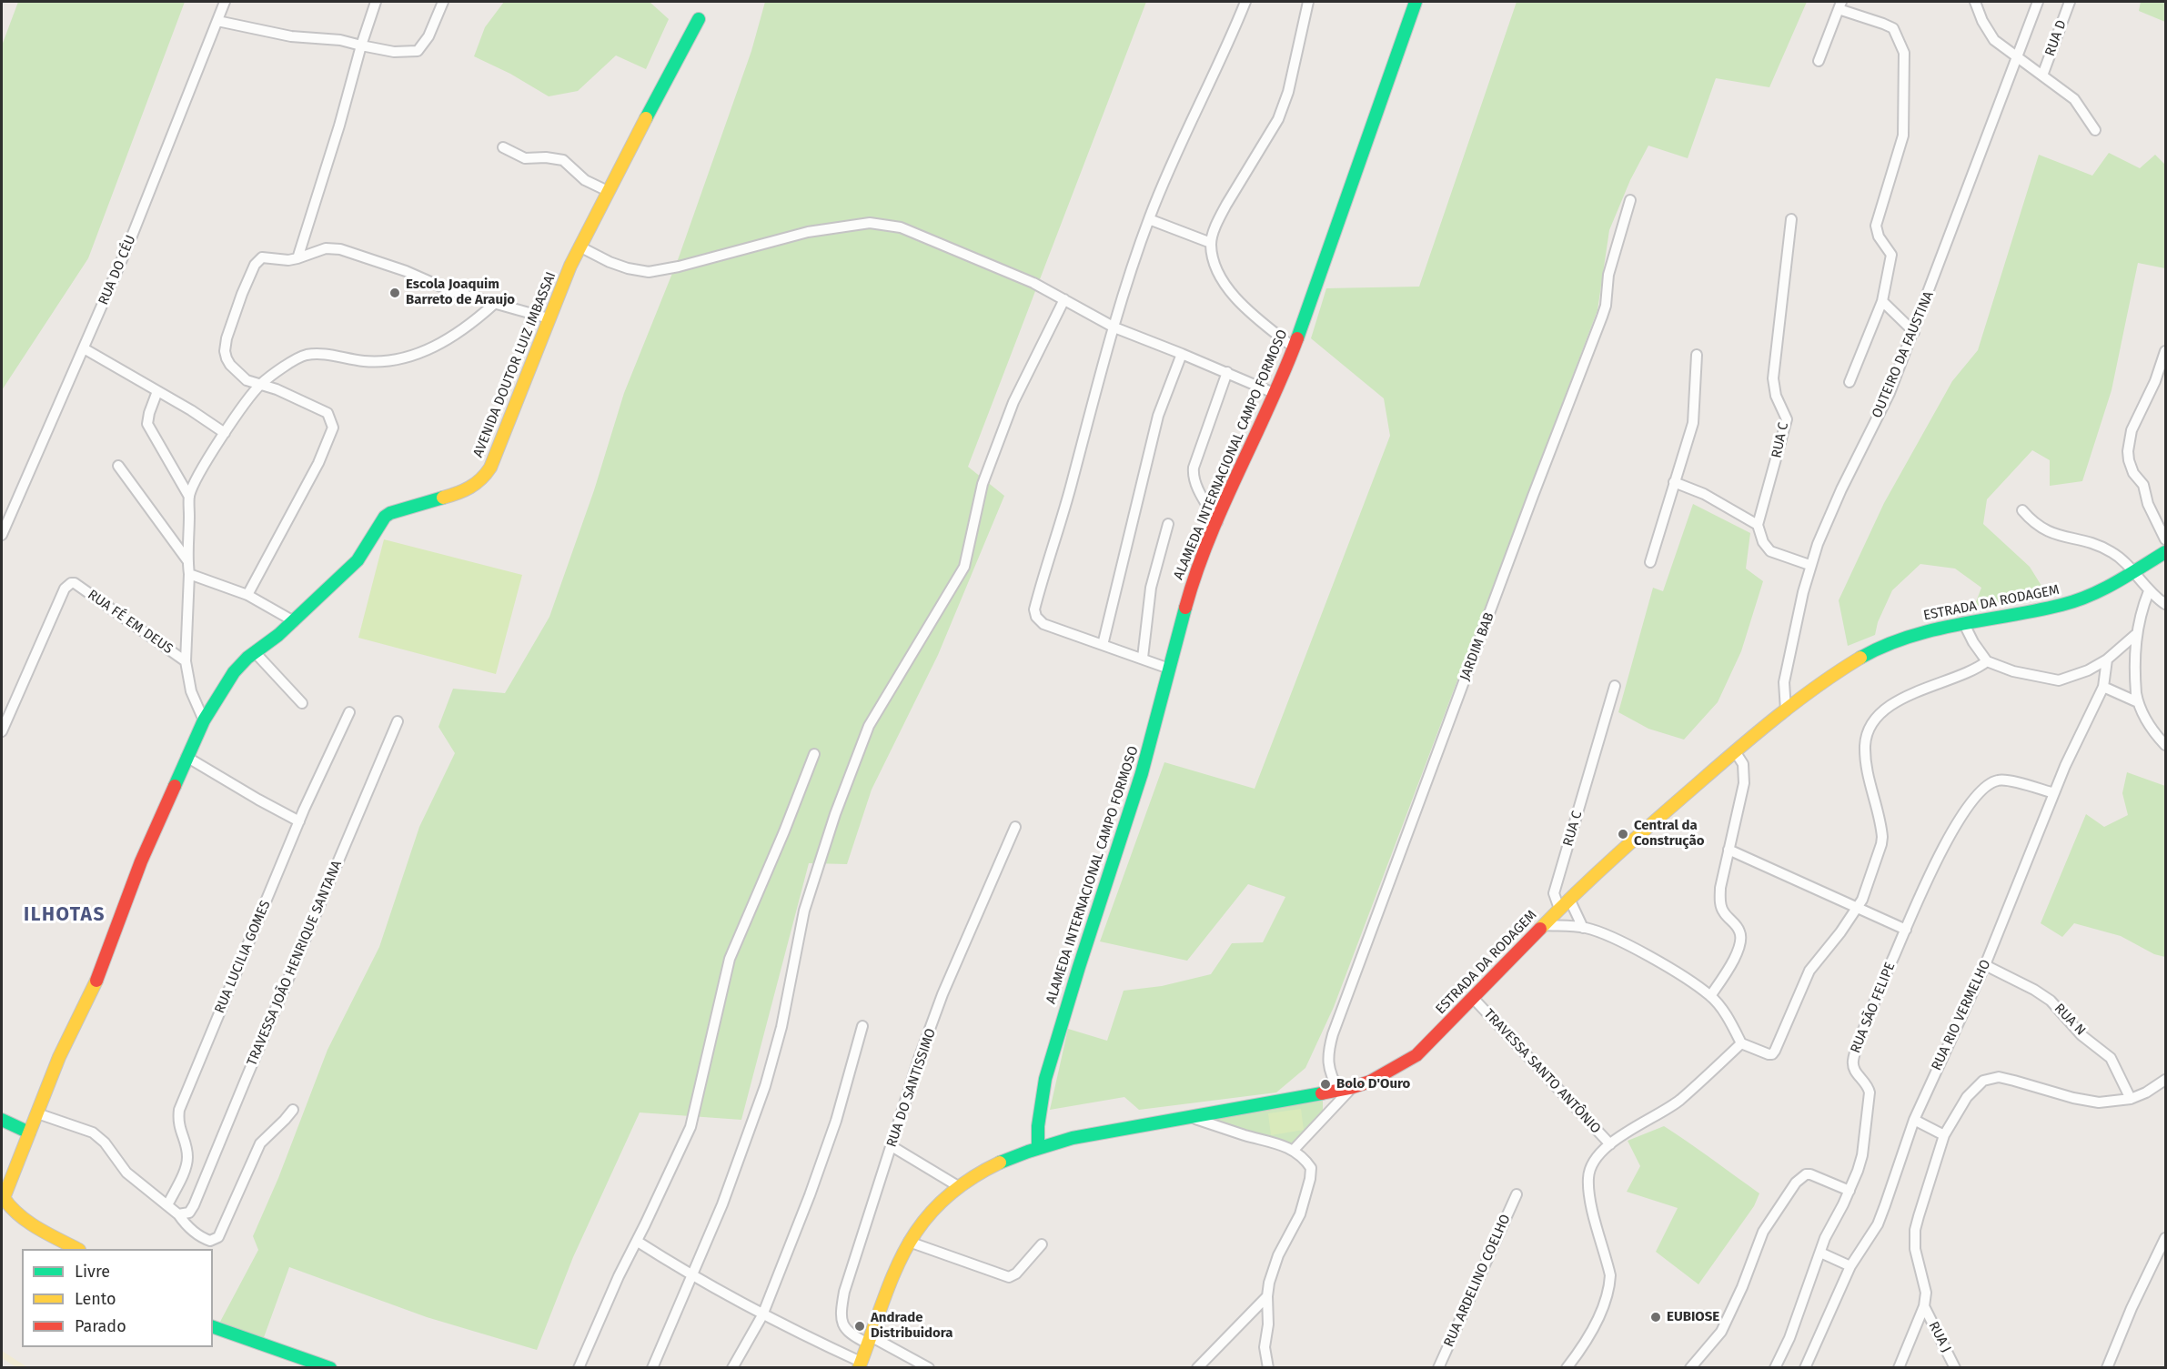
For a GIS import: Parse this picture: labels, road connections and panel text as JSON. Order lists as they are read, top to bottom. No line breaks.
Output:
{"streets":{"street":["RUA D","RUA DO CÉU","OUTEIRO DA FAUSTINA","AVENIDA DOUTOR LUIZ IMBASSAI","RUA C","ALAMEDA INTERNACIONAL CAMPO FORMOSO","ESTRADA DA RODAGEM","RUA FÉ EM DEUS","JARDIM BAB","RUA LUCILIA GOMES","TRAVESSA JOÃO HENRIQUE SANTANA","RUA SÃO FELIPE","RUA RIO VERMELHO","RUA N","TRAVESSA SANTO ANTÔNIO","RUA DO SANTISSIMO","RUA ARDELINO COELHO","RUA J"]},"crossings":[["OUTEIRO DA FAUSTINA","ESTRADA DA RODAGEM"],["RUA C","ESTRADA DA RODAGEM"],["ALAMEDA INTERNACIONAL CAMPO FORMOSO","ESTRADA DA RODAGEM"],["ESTRADA DA RODAGEM","JARDIM BAB"],["ESTRADA DA RODAGEM","TRAVESSA SANTO ANTÔNIO"],["ESTRADA DA RODAGEM","RUA DO SANTISSIMO"],["RUA SÃO FELIPE","RUA RIO VERMELHO"],["RUA RIO VERMELHO","RUA N"]],"districts":["ILHOTAS"],"places":["Escola Joaquim Barreto de Araujo","Central da Construção","Bolo D'Ouro","EUBIOSE","Andrade Distribuidora"],"legend":["Livre","Lento","Parado"]}
